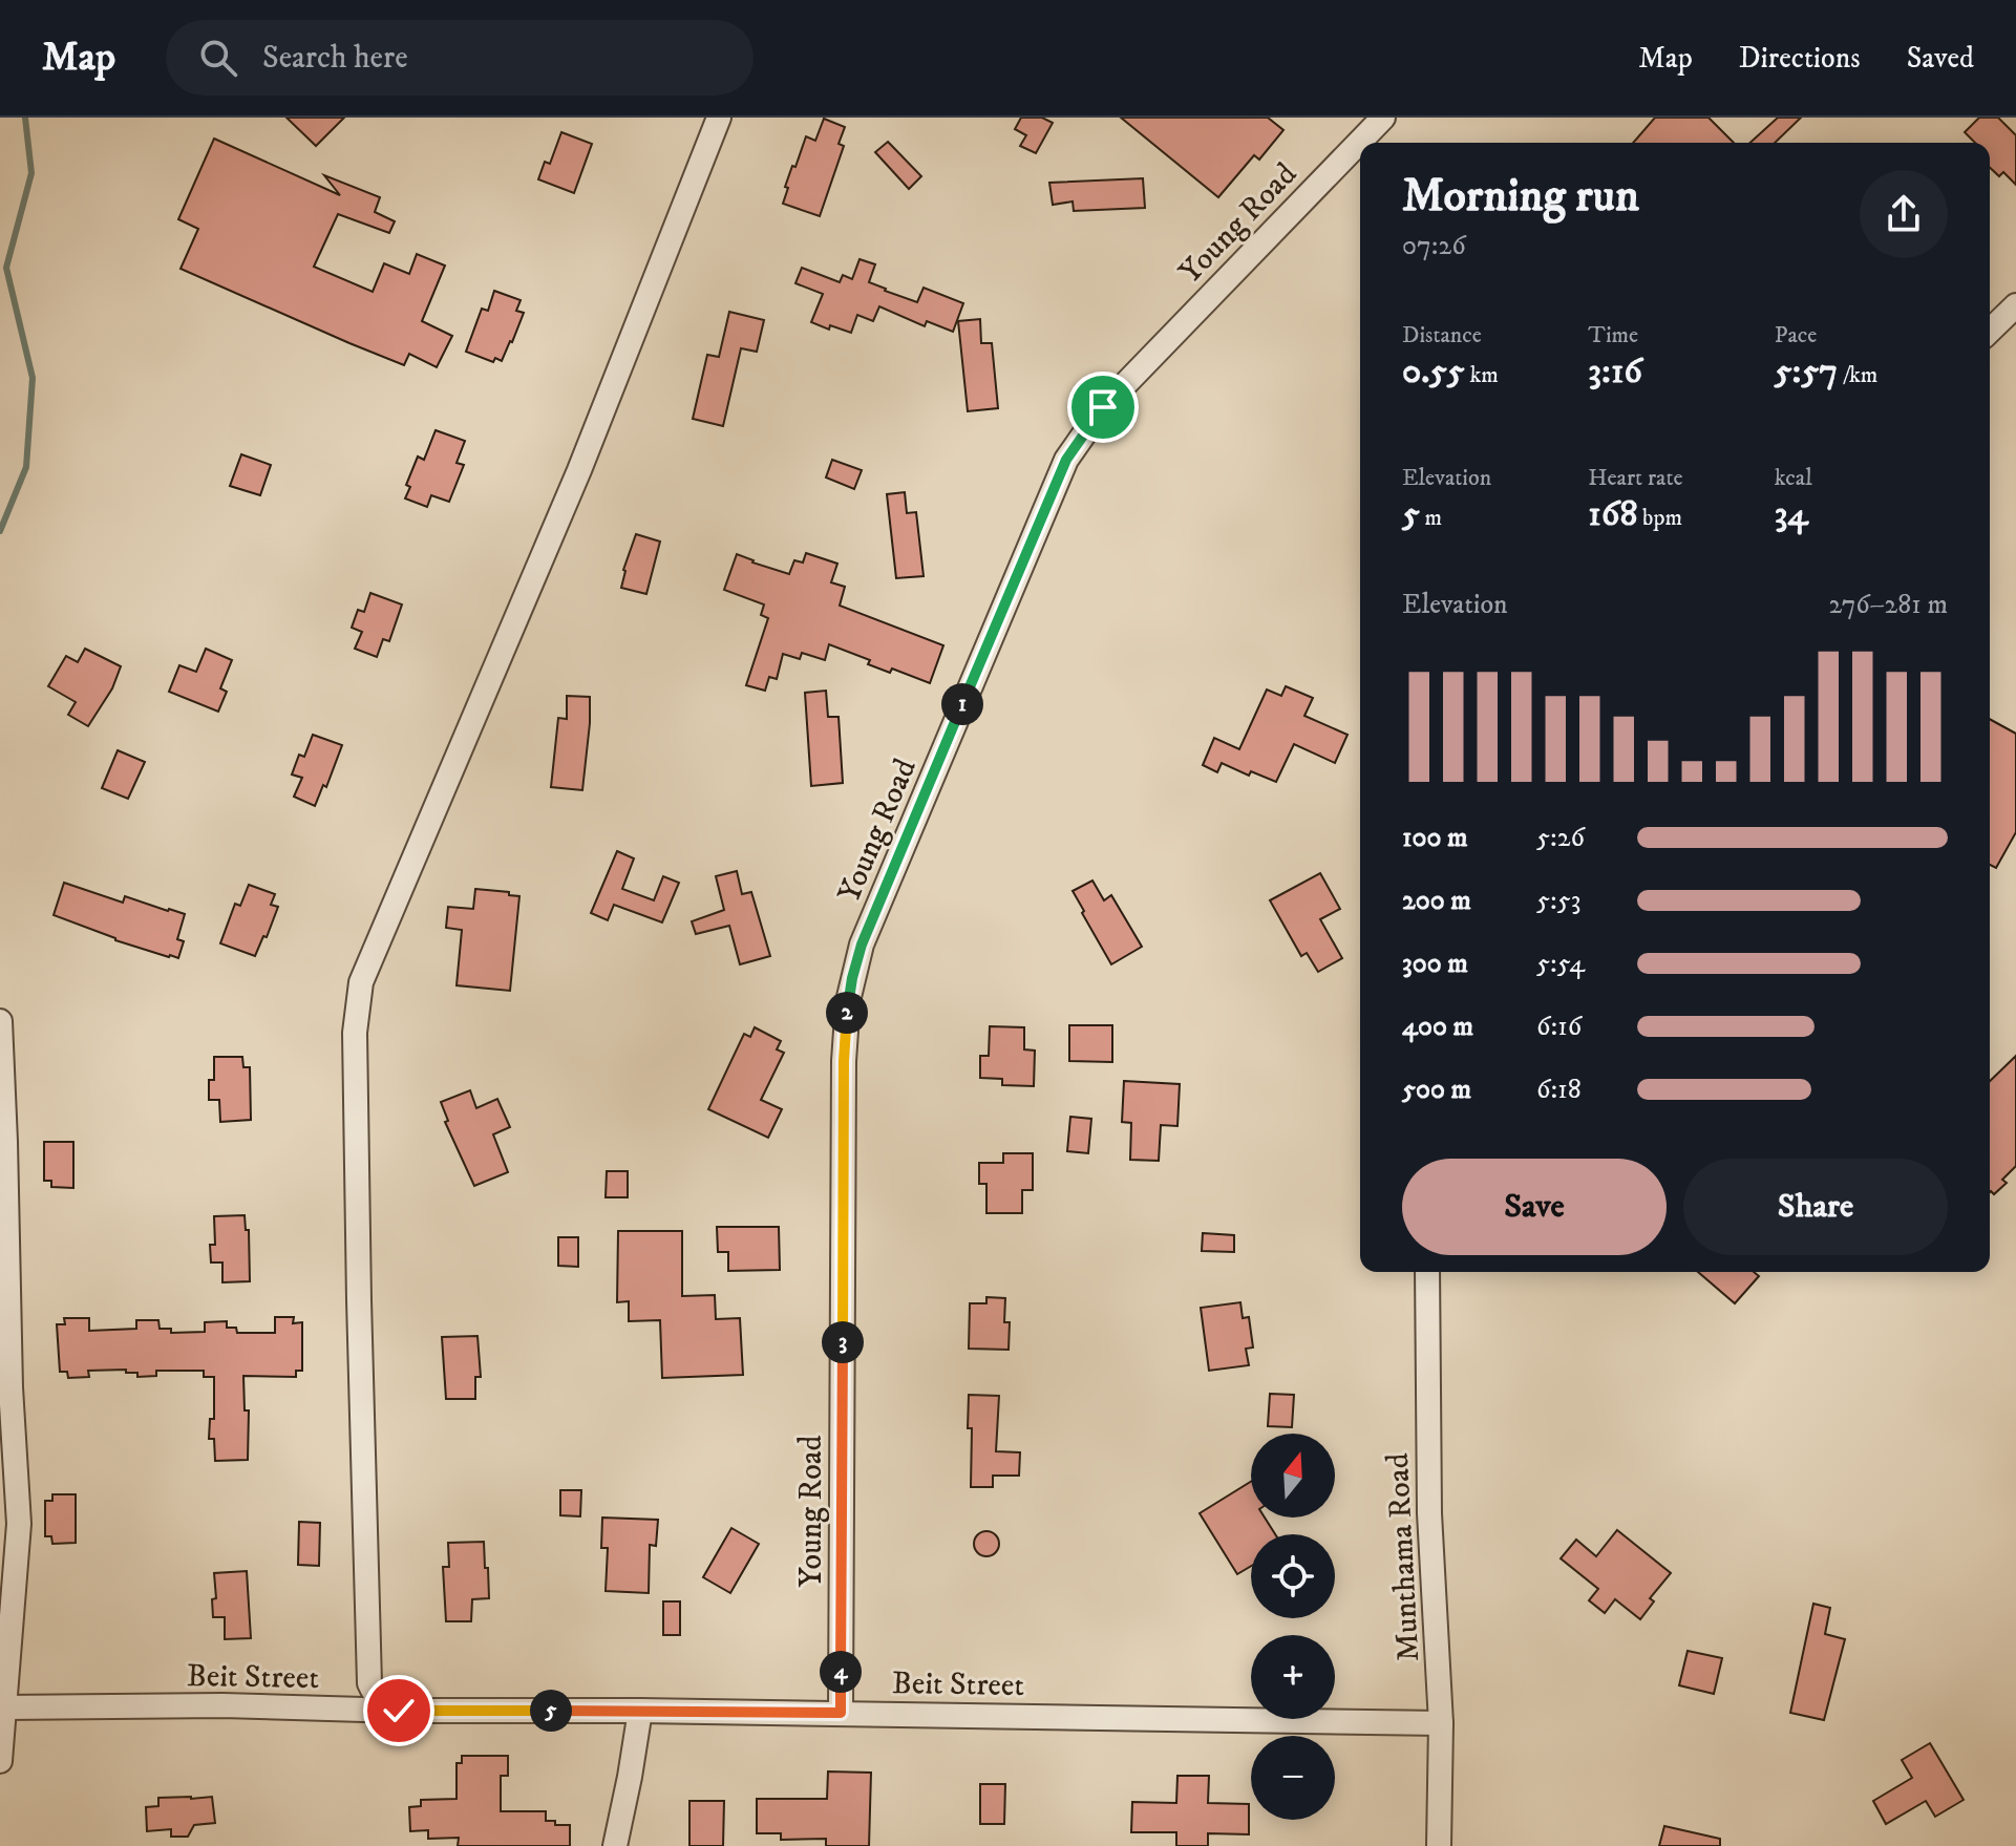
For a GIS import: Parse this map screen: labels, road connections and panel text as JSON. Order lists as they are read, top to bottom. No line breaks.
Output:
{"streets":{"street":["Young Road","Munthama Road","Beit Street"]},"crossings":[["Young Road","Beit Street"],["Munthama Road","Beit Street"]],"north":"top","page":{"header":"Map","search":"Search here","nav":["Map","Directions","Saved"],"heading":["Morning run","07:26"],"stats":[["Distance","0.55 km"],["Time","3:16"],["Pace","5:57 /km"],["Elevation","5 m"],["Heart rate","168 bpm"],["kcal","34"]],"chart":["Elevation","276–281 m"],"pins":["1","2","3","4","5"],"list":[{"name":"100 m","note":"5:26"},{"name":"200 m","note":"5:53"},{"name":"300 m","note":"5:54"},{"name":"400 m","note":"6:16"},{"name":"500 m","note":"6:18"}],"buttons":["Save","Share"],"map_buttons":["+","−"]}}
